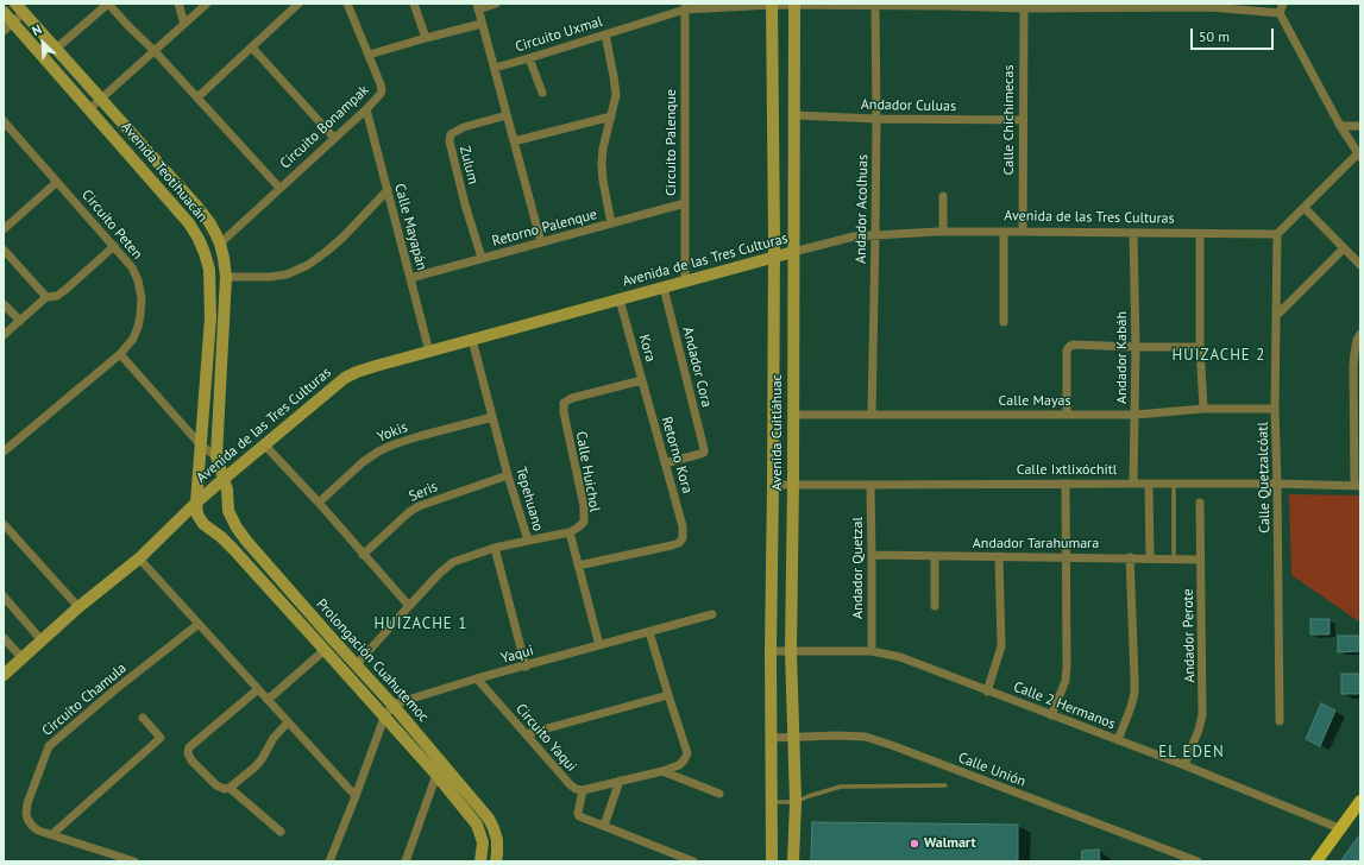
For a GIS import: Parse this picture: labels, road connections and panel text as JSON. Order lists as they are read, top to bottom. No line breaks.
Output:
{"streets":{"street":["Circuito Uxmal","Andador Culuas","Calle Chichimecas","Circuito Bonampak","Circuito Palenque","Zulum","Avenida Teotihuacán","Andador Acolhuas","Avenida de las Tres Culturas","Circuito Peten","Calle Mayapán","Retorno Palenque","Kora","Andador Kabáh","Andador Cora","Calle Mayas","Yokis","Avenida Cuitláhuac","Retorno Kora","Calle Ixtlixóchitl","Calle Huichol","Calle Quetzalcóatl","Seris","Tepehuano","Andador Tarahumara","Andador Quetzal","Andador Perote","Yaqui","Prolongación Cuahutemoc","Circuito Chamula","Calle 2 Hermanos","Circuito Yaqui","Calle Unión"]},"crossings":[["Circuito Uxmal","Calle Chichimecas"],["Circuito Uxmal","Circuito Palenque"],["Circuito Uxmal","Andador Acolhuas"],["Circuito Uxmal","Avenida Cuitláhuac"],["Andador Culuas","Calle Chichimecas"],["Andador Culuas","Andador Acolhuas"],["Andador Culuas","Avenida Cuitláhuac"],["Calle Chichimecas","Avenida de las Tres Culturas"],["Circuito Bonampak","Avenida Teotihuacán"],["Circuito Bonampak","Calle Mayapán"],["Circuito Palenque","Avenida de las Tres Culturas"],["Circuito Palenque","Retorno Palenque"],["Zulum","Retorno Palenque"],["Avenida Teotihuacán","Avenida de las Tres Culturas"],["Avenida Teotihuacán","Prolongación Cuahutemoc"],["Andador Acolhuas","Avenida de las Tres Culturas"],["Andador Acolhuas","Calle Mayas"],["Avenida de las Tres Culturas","Calle Mayapán"],["Avenida de las Tres Culturas","Kora"],["Avenida de las Tres Culturas","Andador Kabáh"],["Avenida de las Tres Culturas","Andador Cora"],["Avenida de las Tres Culturas","Avenida Cuitláhuac"],["Avenida de las Tres Culturas","Calle Quetzalcóatl"],["Avenida de las Tres Culturas","Tepehuano"],["Avenida de las Tres Culturas","Prolongación Cuahutemoc"],["Calle Mayapán","Retorno Palenque"],["Kora","Retorno Kora"],["Kora","Calle Huichol"],["Andador Kabáh","Calle Mayas"],["Andador Kabáh","Calle Ixtlixóchitl"],["Andador Cora","Retorno Kora"],["Calle Mayas","Avenida Cuitláhuac"],["Calle Mayas","Calle Quetzalcóatl"],["Yokis","Tepehuano"],["Avenida Cuitláhuac","Calle Ixtlixóchitl"],["Avenida Cuitláhuac","Calle 2 Hermanos"],["Avenida Cuitláhuac","Calle Unión"],["Calle Ixtlixóchitl","Calle Quetzalcóatl"],["Calle Ixtlixóchitl","Andador Quetzal"],["Seris","Tepehuano"],["Tepehuano","Prolongación Cuahutemoc"],["Andador Tarahumara","Andador Quetzal"],["Andador Tarahumara","Andador Perote"],["Andador Quetzal","Calle 2 Hermanos"],["Andador Perote","Calle 2 Hermanos"],["Yaqui","Prolongación Cuahutemoc"],["Yaqui","Circuito Yaqui"]],"districts":["HUIZACHE 2","HUIZACHE 1","EL EDEN"],"places":["Walmart"],"scale_bar":"50 m","north":"top left"}
